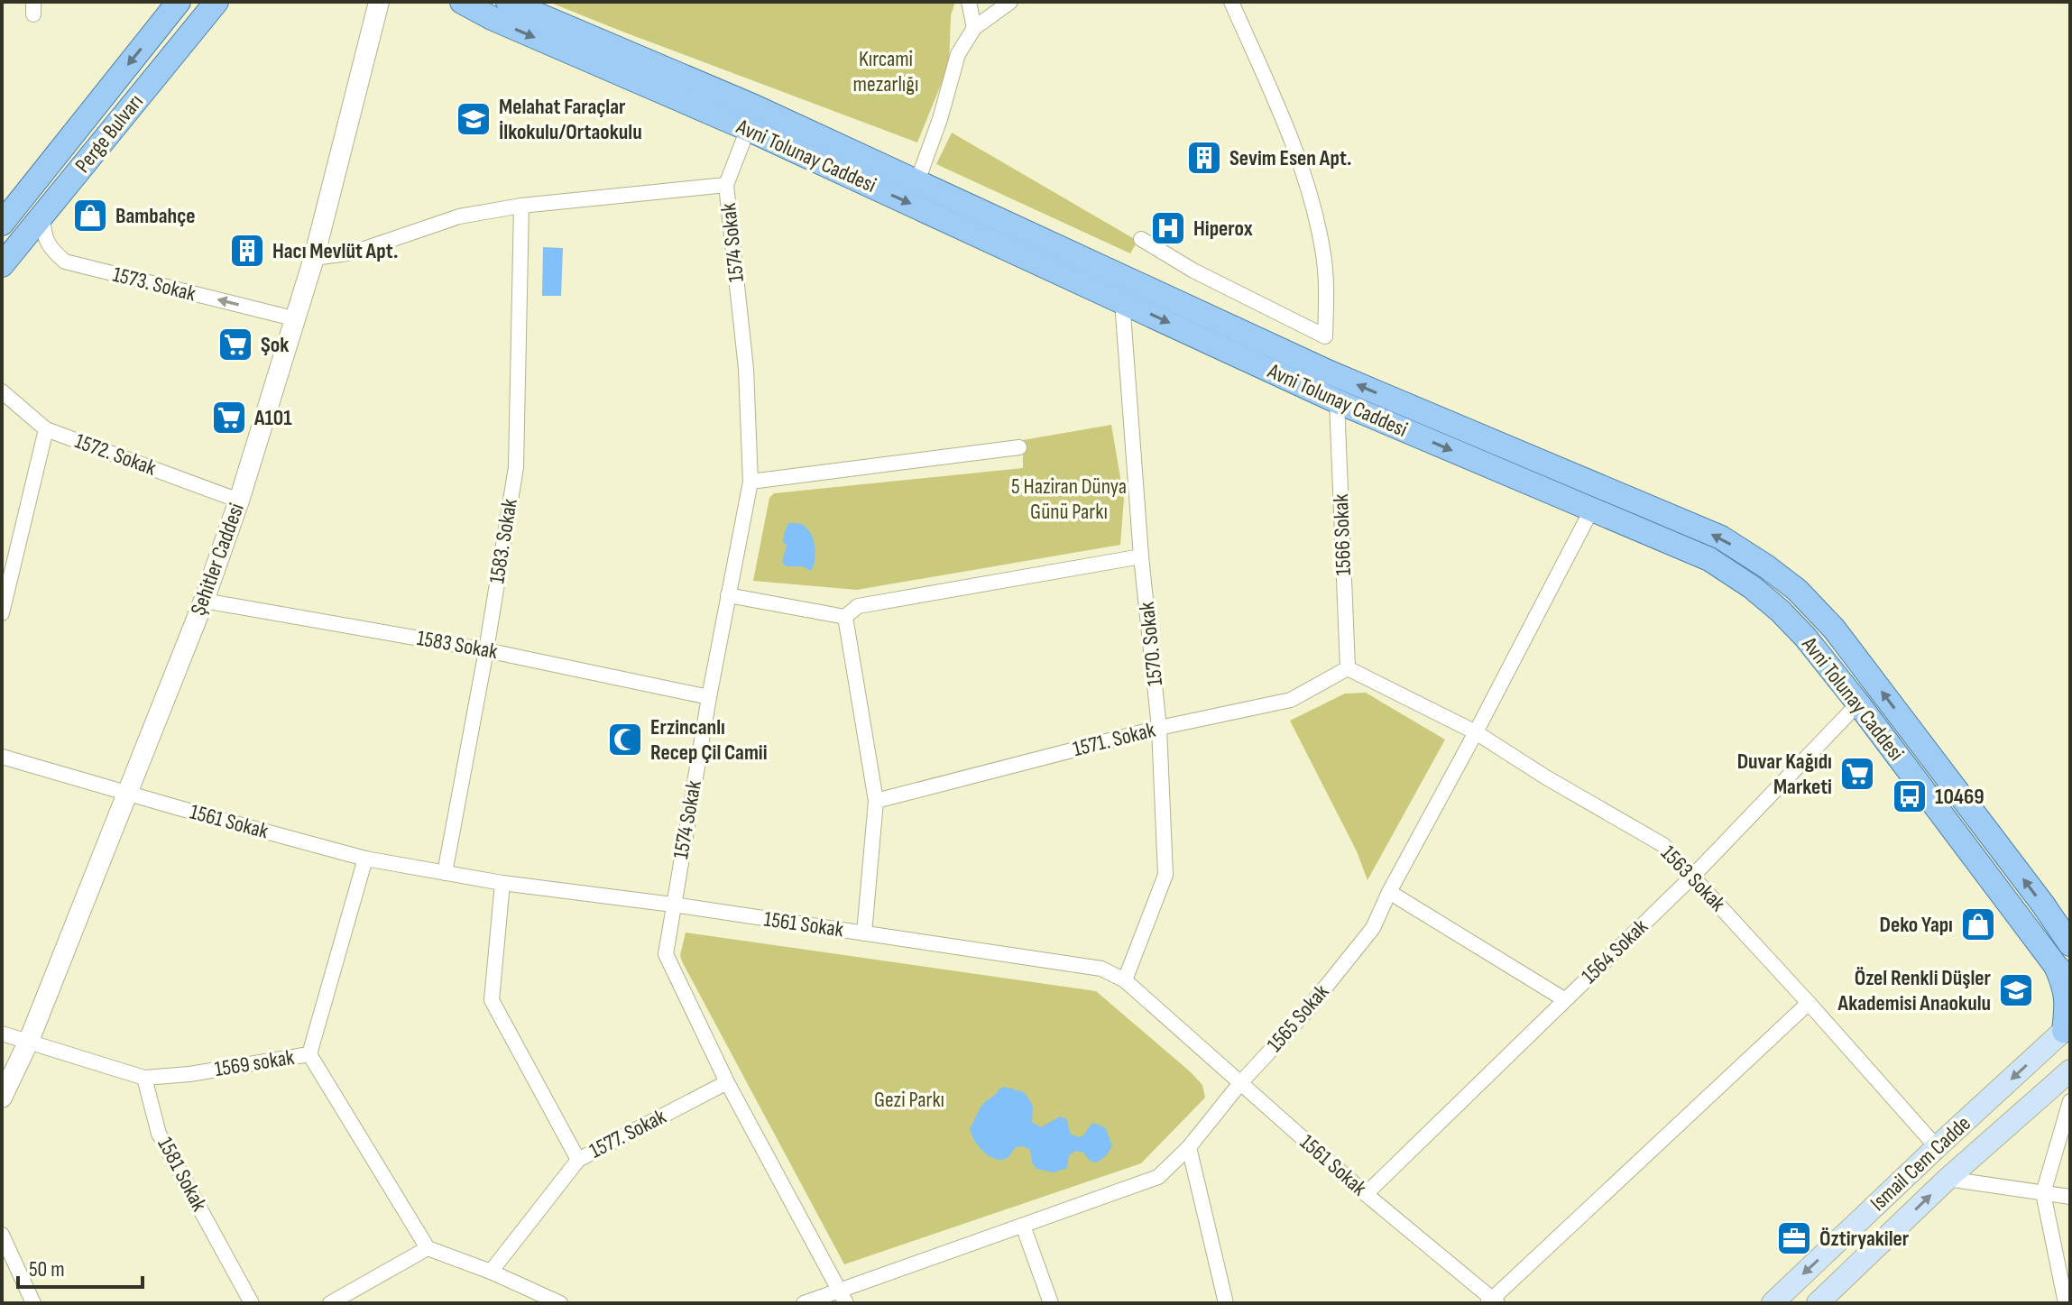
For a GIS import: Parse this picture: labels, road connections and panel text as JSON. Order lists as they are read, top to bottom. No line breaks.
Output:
{"streets":{"main road":["Perge Bulvarı","Avni Tolunay Caddesi","Ismail Cem Cadde"],"street":["1574 Sokak","1573. Sokak","1572. Sokak","1566 Sokak","1583. Sokak","Şehitler Caddesi","1570. Sokak","1583 Sokak","1571. Sokak","1561 Sokak","1563 Sokak","1564 Sokak","1565 Sokak","1569 sokak","1577. Sokak","1581 Sokak"]},"crossings":[["Perge Bulvarı","1573. Sokak"],["Avni Tolunay Caddesi","1574 Sokak"],["Avni Tolunay Caddesi","1566 Sokak"],["Avni Tolunay Caddesi","1570. Sokak"],["Avni Tolunay Caddesi","1564 Sokak"],["Avni Tolunay Caddesi","1565 Sokak"],["Avni Tolunay Caddesi","Ismail Cem Cadde"],["1574 Sokak","1583 Sokak"],["1574 Sokak","1561 Sokak"],["1574 Sokak","1565 Sokak"],["1574 Sokak","1577. Sokak"],["1573. Sokak","Şehitler Caddesi"],["1572. Sokak","Şehitler Caddesi"],["1566 Sokak","1571. Sokak"],["1566 Sokak","1563 Sokak"],["1583. Sokak","1583 Sokak"],["1583. Sokak","1561 Sokak"],["Şehitler Caddesi","1583 Sokak"],["Şehitler Caddesi","1561 Sokak"],["Şehitler Caddesi","1569 sokak"],["1570. Sokak","1571. Sokak"],["1570. Sokak","1561 Sokak"],["1571. Sokak","1563 Sokak"],["1561 Sokak","1564 Sokak"],["1561 Sokak","1565 Sokak"],["1561 Sokak","1569 sokak"],["1563 Sokak","1564 Sokak"],["1563 Sokak","1565 Sokak"],["1563 Sokak","Ismail Cem Cadde"],["1569 sokak","1581 Sokak"]],"one_way":["1573. Sokak"],"parks":["Kırcami mezarlığı","5 Haziran Dünya Günü Parkı","Gezi Parkı"],"places":{"school or university":["Melahat Faraçlar İlkokulu/Ortaokulu","Özel Renkli Düşler Akademisi Anaokulu"],"building":["Sevim Esen Apt.","Hacı Mevlüt Apt."],"shop":["Bambahçe","Deko Yapı"],"hospital":["Hiperox"],"supermarket":["Şok","A101","Duvar Kağıdı Marketi"],"mosque":["Erzincanlı Recep Çil Camii"],"bus stop":["10469"],"office":["Öztiryakiler"]},"scale_bar":"50 m"}
